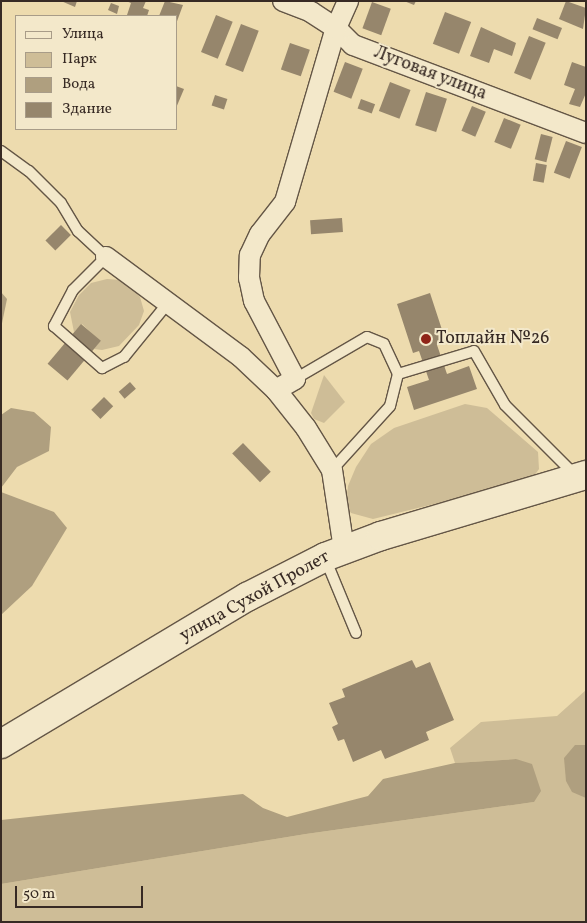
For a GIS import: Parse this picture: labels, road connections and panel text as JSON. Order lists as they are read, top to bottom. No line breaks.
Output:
{"streets":{"main road":["улица Сухой Пролет"],"street":["Луговая улица"]},"places":["Топлайн №26"],"legend":["Улица","Парк","Вода","Здание"],"scale_bar":"50 m"}
